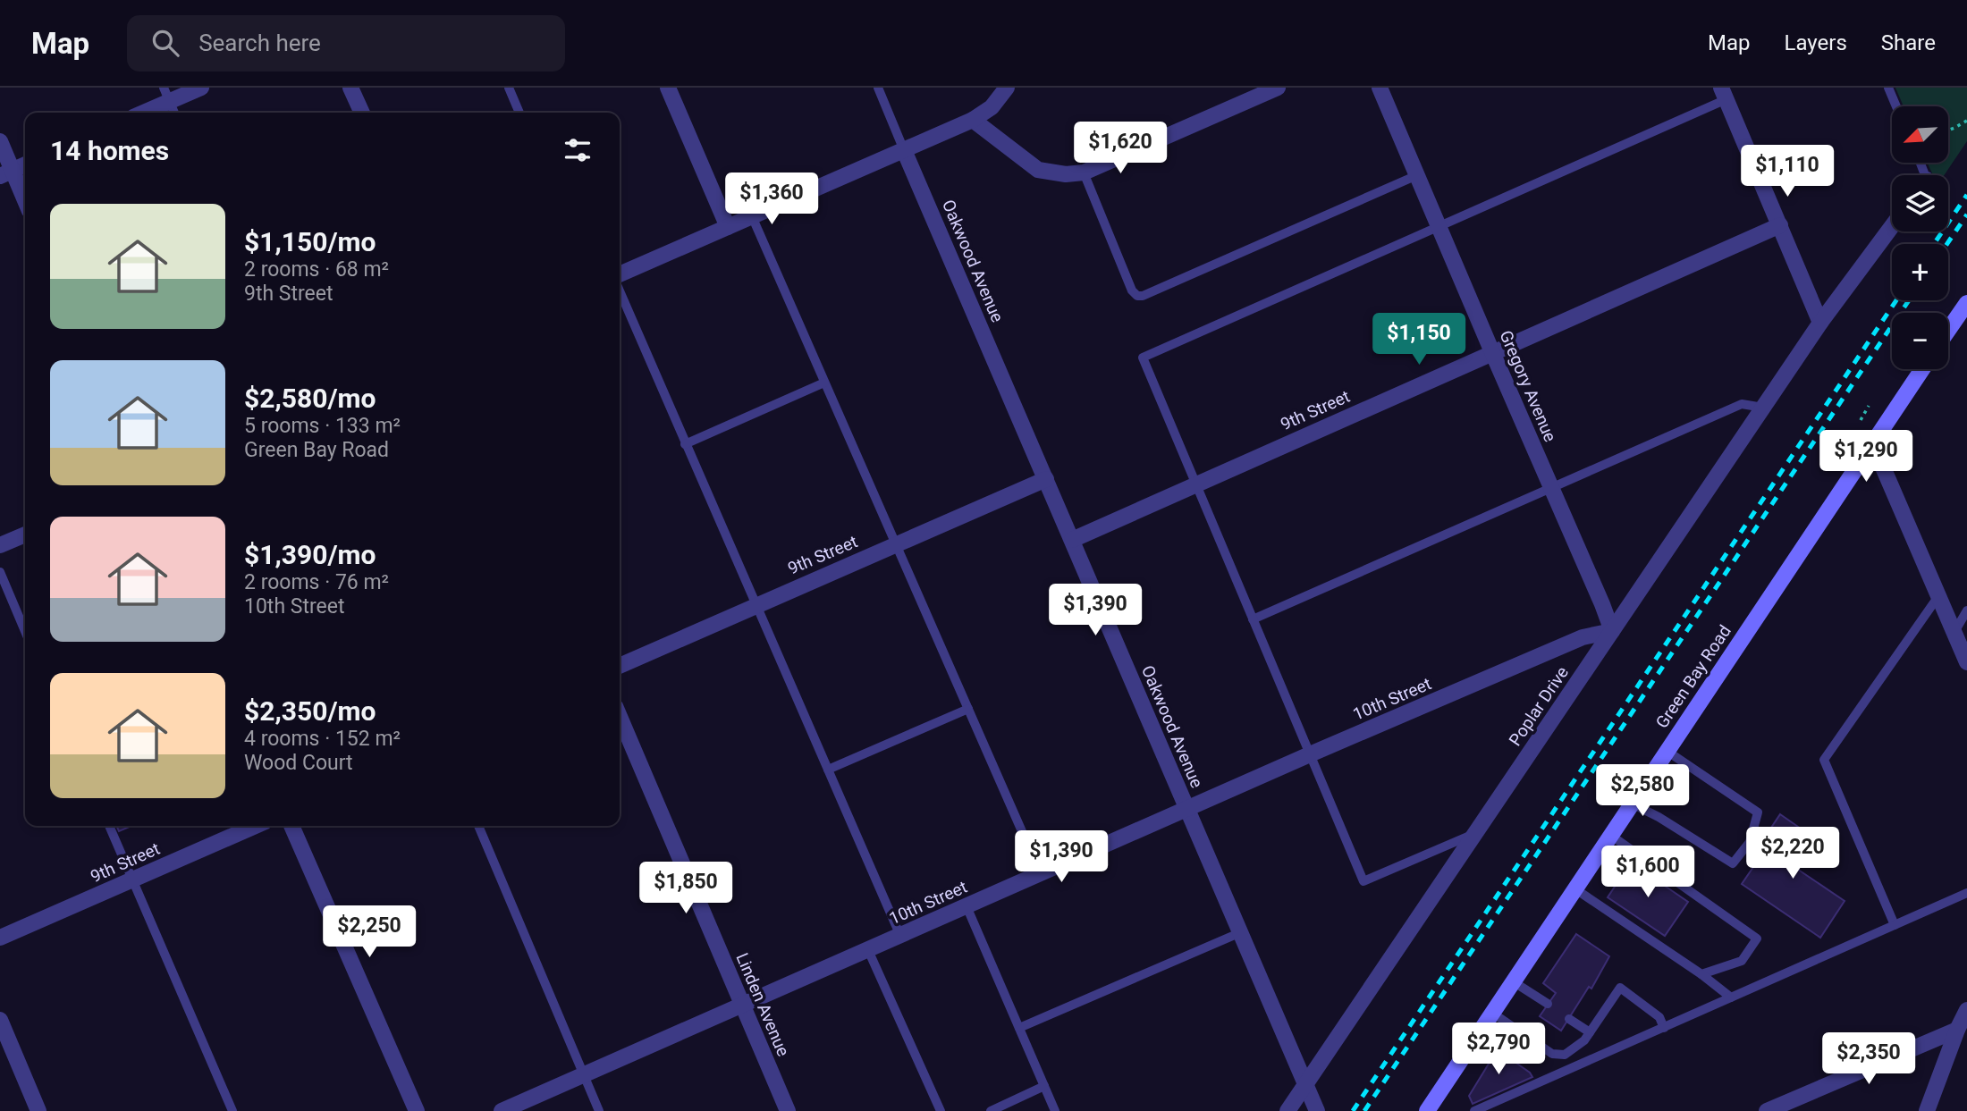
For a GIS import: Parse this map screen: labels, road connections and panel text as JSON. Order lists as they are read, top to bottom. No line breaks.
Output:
{"streets":{"main road":["Green Bay Road"],"street":["Oakwood Avenue","Gregory Avenue","9th Street","10th Street","Poplar Drive","Linden Avenue"]},"crossings":[["Oakwood Avenue","9th Street"],["Oakwood Avenue","10th Street"],["Oakwood Avenue","Poplar Drive"],["Gregory Avenue","9th Street"],["Gregory Avenue","10th Street"],["Gregory Avenue","Poplar Drive"],["10th Street","Poplar Drive"],["10th Street","Linden Avenue"]],"north":"bottom left","page":{"header":"Map","search":"Search here","nav":["Map","Layers","Share"],"map_buttons":["+","−"],"heading":"14 homes","price":["$1,620","$1,110","$1,360","$1,150","$1,290","$1,390","$2,580","$2,220","$1,390","$1,600","$1,850","$2,250","$2,790","$2,350"],"list":[{"name":"$1,150/mo","note":"2 rooms · 68 m² · 9th Street"},{"name":"$2,580/mo","note":"5 rooms · 133 m² · Green Bay Road"},{"name":"$1,390/mo","note":"2 rooms · 76 m² · 10th Street"},{"name":"$2,350/mo","note":"4 rooms · 152 m² · Wood Court"}]}}
